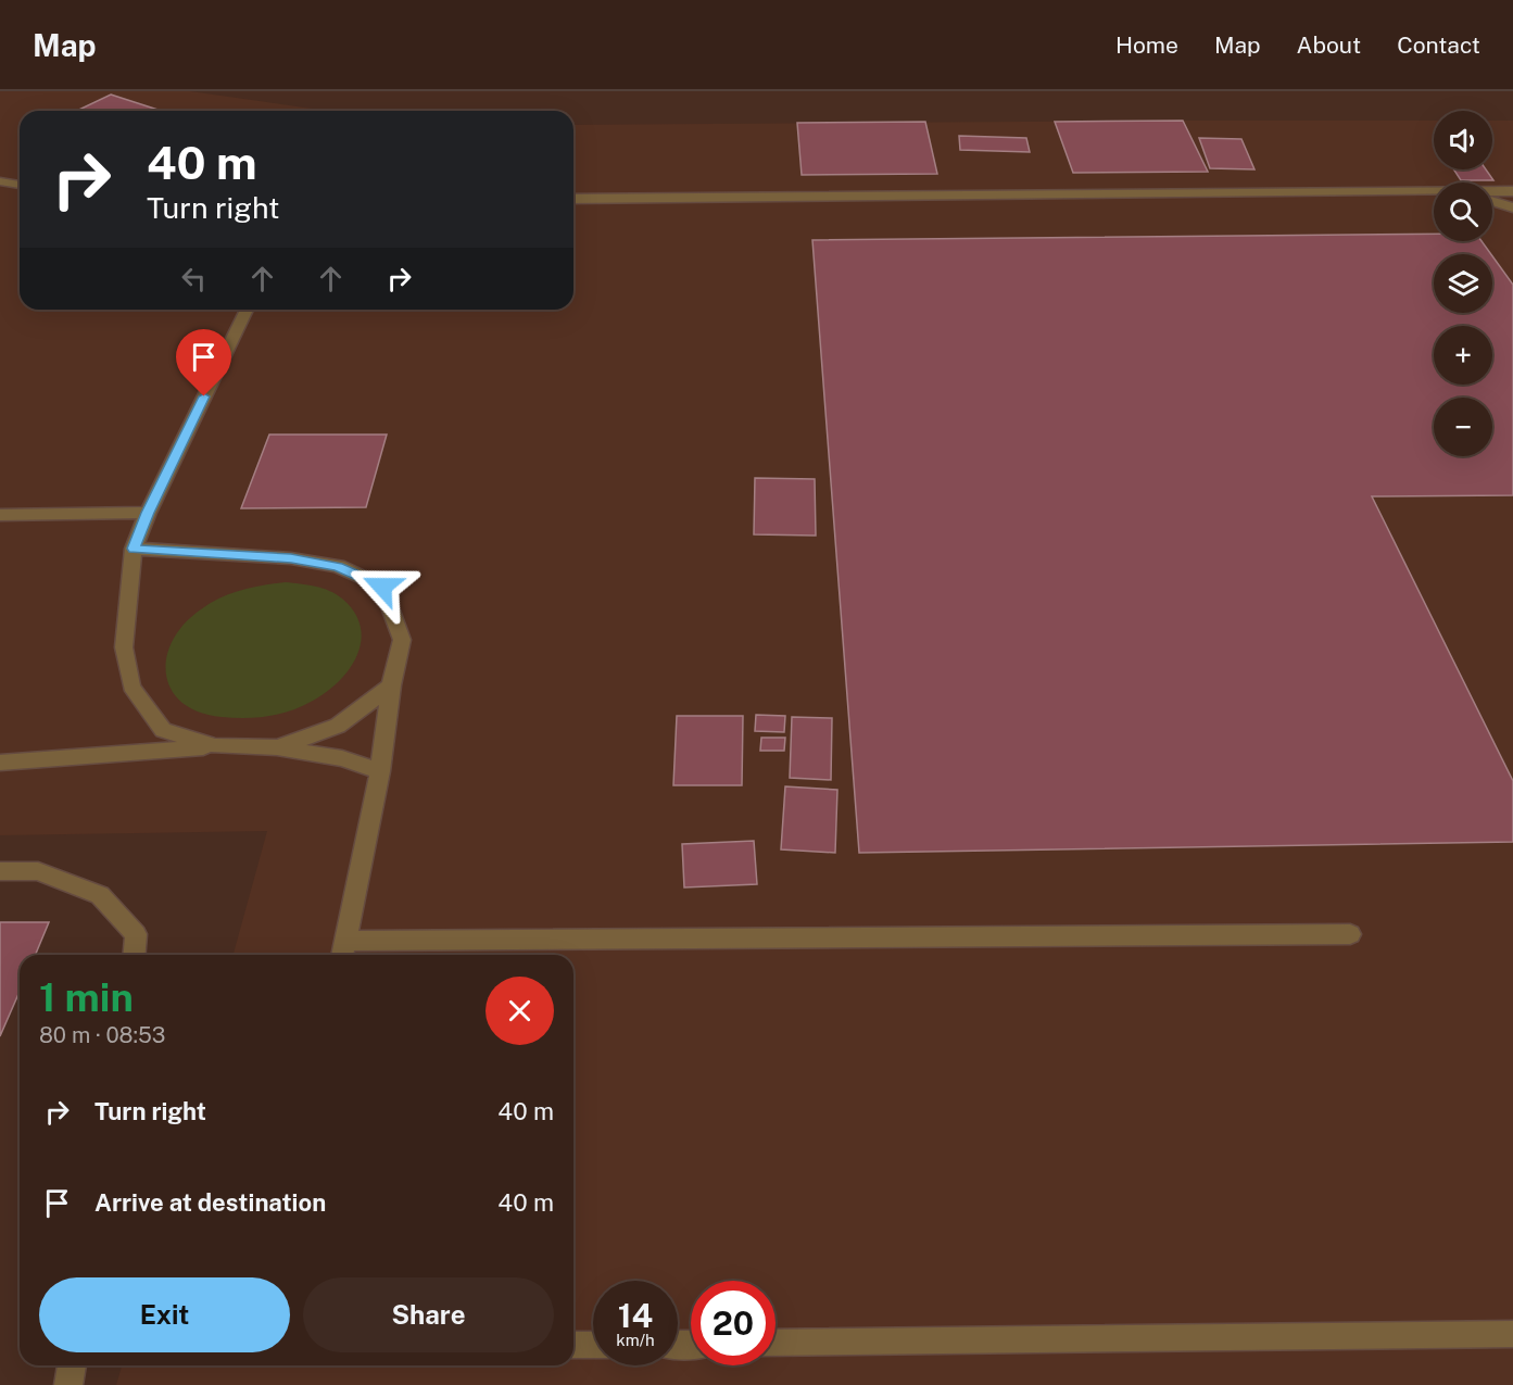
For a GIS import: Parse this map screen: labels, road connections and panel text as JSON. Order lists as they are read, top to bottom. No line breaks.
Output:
{"page":{"header":"Map","nav":["Home","Map","About","Contact"],"map_buttons":["+","−"],"turn":["40 m","Turn right"],"heading":["1 min","80 m · 08:53"],"list":[{"name":"Turn right","value":"40 m"},{"name":"Arrive at destination","value":"40 m"}],"buttons":["Exit","Share"],"speed":"14 km/h","limit":"20"}}
